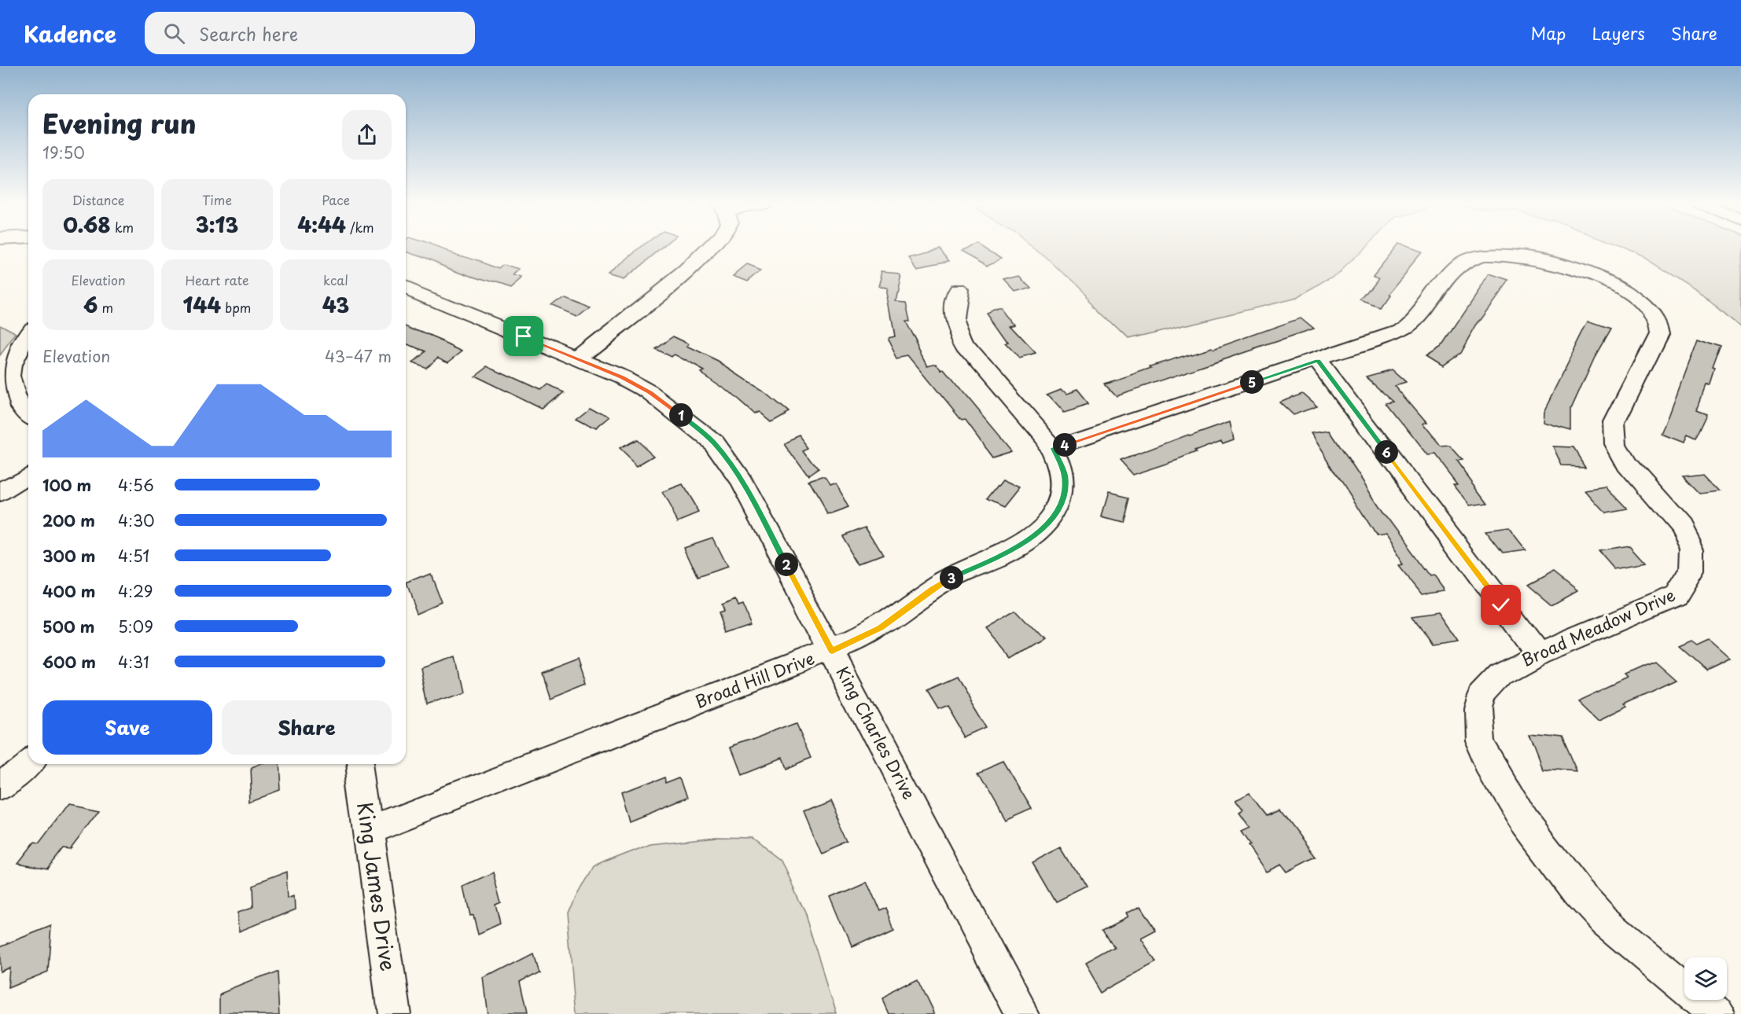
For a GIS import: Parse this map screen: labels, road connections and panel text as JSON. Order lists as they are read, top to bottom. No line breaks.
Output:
{"streets":{"street":["Broad Meadow Drive","Broad Hill Drive","King Charles Drive","King James Drive"]},"crossings":[["Broad Meadow Drive","Broad Hill Drive"],["Broad Hill Drive","King Charles Drive"],["Broad Hill Drive","King James Drive"]],"page":{"header":"Kadence","search":"Search here","nav":["Map","Layers","Share"],"heading":["Evening run","19:50"],"stats":[["Distance","0.68 km"],["Time","3:13"],["Pace","4:44 /km"],["Elevation","6 m"],["Heart rate","144 bpm"],["kcal","43"]],"chart":["Elevation","43–47 m"],"pins":["5","1","4","6","2","3"],"list":[{"name":"100 m","note":"4:56"},{"name":"200 m","note":"4:30"},{"name":"300 m","note":"4:51"},{"name":"400 m","note":"4:29"},{"name":"500 m","note":"5:09"},{"name":"600 m","note":"4:31"}],"buttons":["Save","Share"]}}
